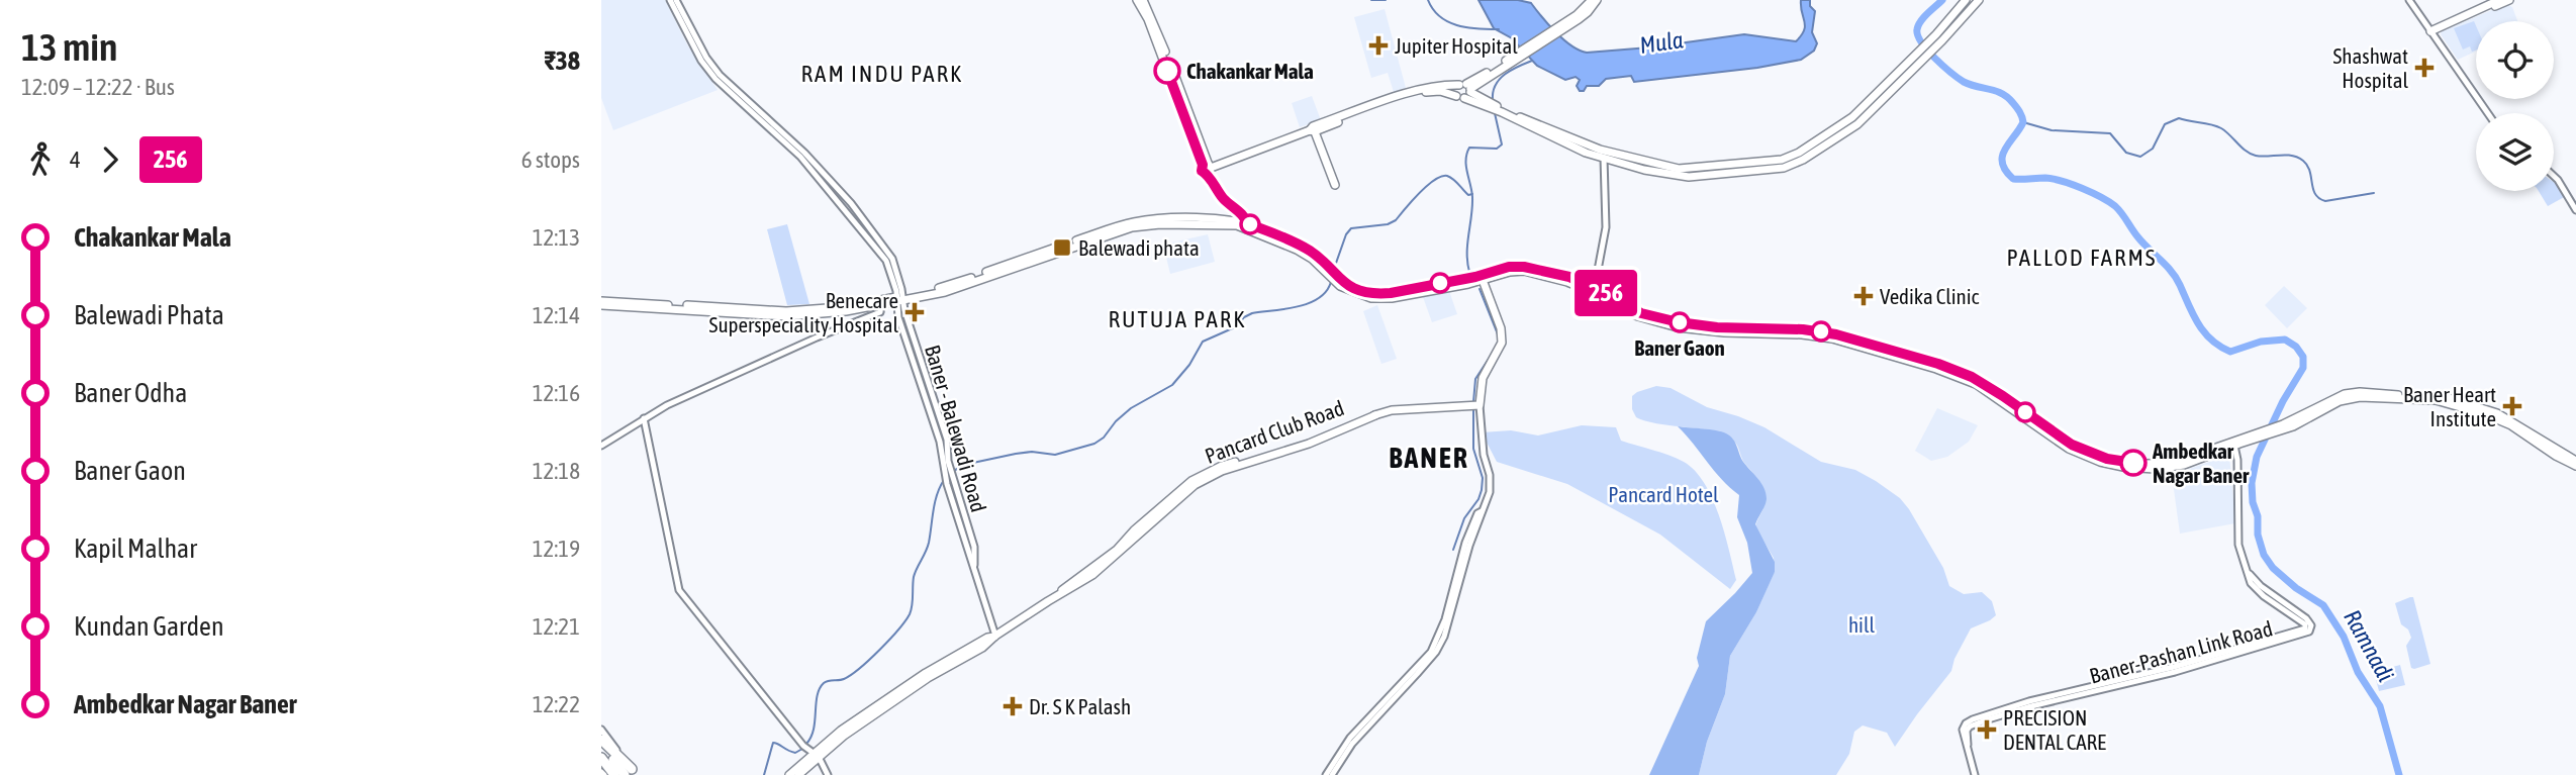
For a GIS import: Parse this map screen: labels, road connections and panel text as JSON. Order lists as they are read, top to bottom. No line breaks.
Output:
{"streets":{"main road":["Pancard Club Road"],"street":["Baner - Balewadi Road","Baner-Pashan Link Road"]},"crossings":[["Baner - Balewadi Road","Pancard Club Road"]],"districts":["RAM INDU PARK","PALLOD FARMS","RUTUJA PARK","BANER"],"water":["Mula","Ramnadi"],"parks":["Pancard Hotel","hill"],"places":{"health":["Jupiter Hospital","Shashwat Hospital","Vedika Clinic","Benecare Superspeciality Hospital","Baner Heart Institute","Dr. S K Palash","PRECISION DENTAL CARE"],"other":["Chakankar Mala","Baner Gaon","Ambedkar Nagar Baner"],"transit":["Balewadi phata"]},"lines":["bus line 256"],"page":{"heading":["13 min","12:09 – 12:22 · Bus","₹38"],"on_map":"256","legs":["4","256","6 stops"],"list":[{"name":"Chakankar Mala","value":"12:13"},{"name":"Balewadi Phata","value":"12:14"},{"name":"Baner Odha","value":"12:16"},{"name":"Baner Gaon","value":"12:18"},{"name":"Kapil Malhar","value":"12:19"},{"name":"Kundan Garden","value":"12:21"},{"name":"Ambedkar Nagar Baner","value":"12:22"}]}}
